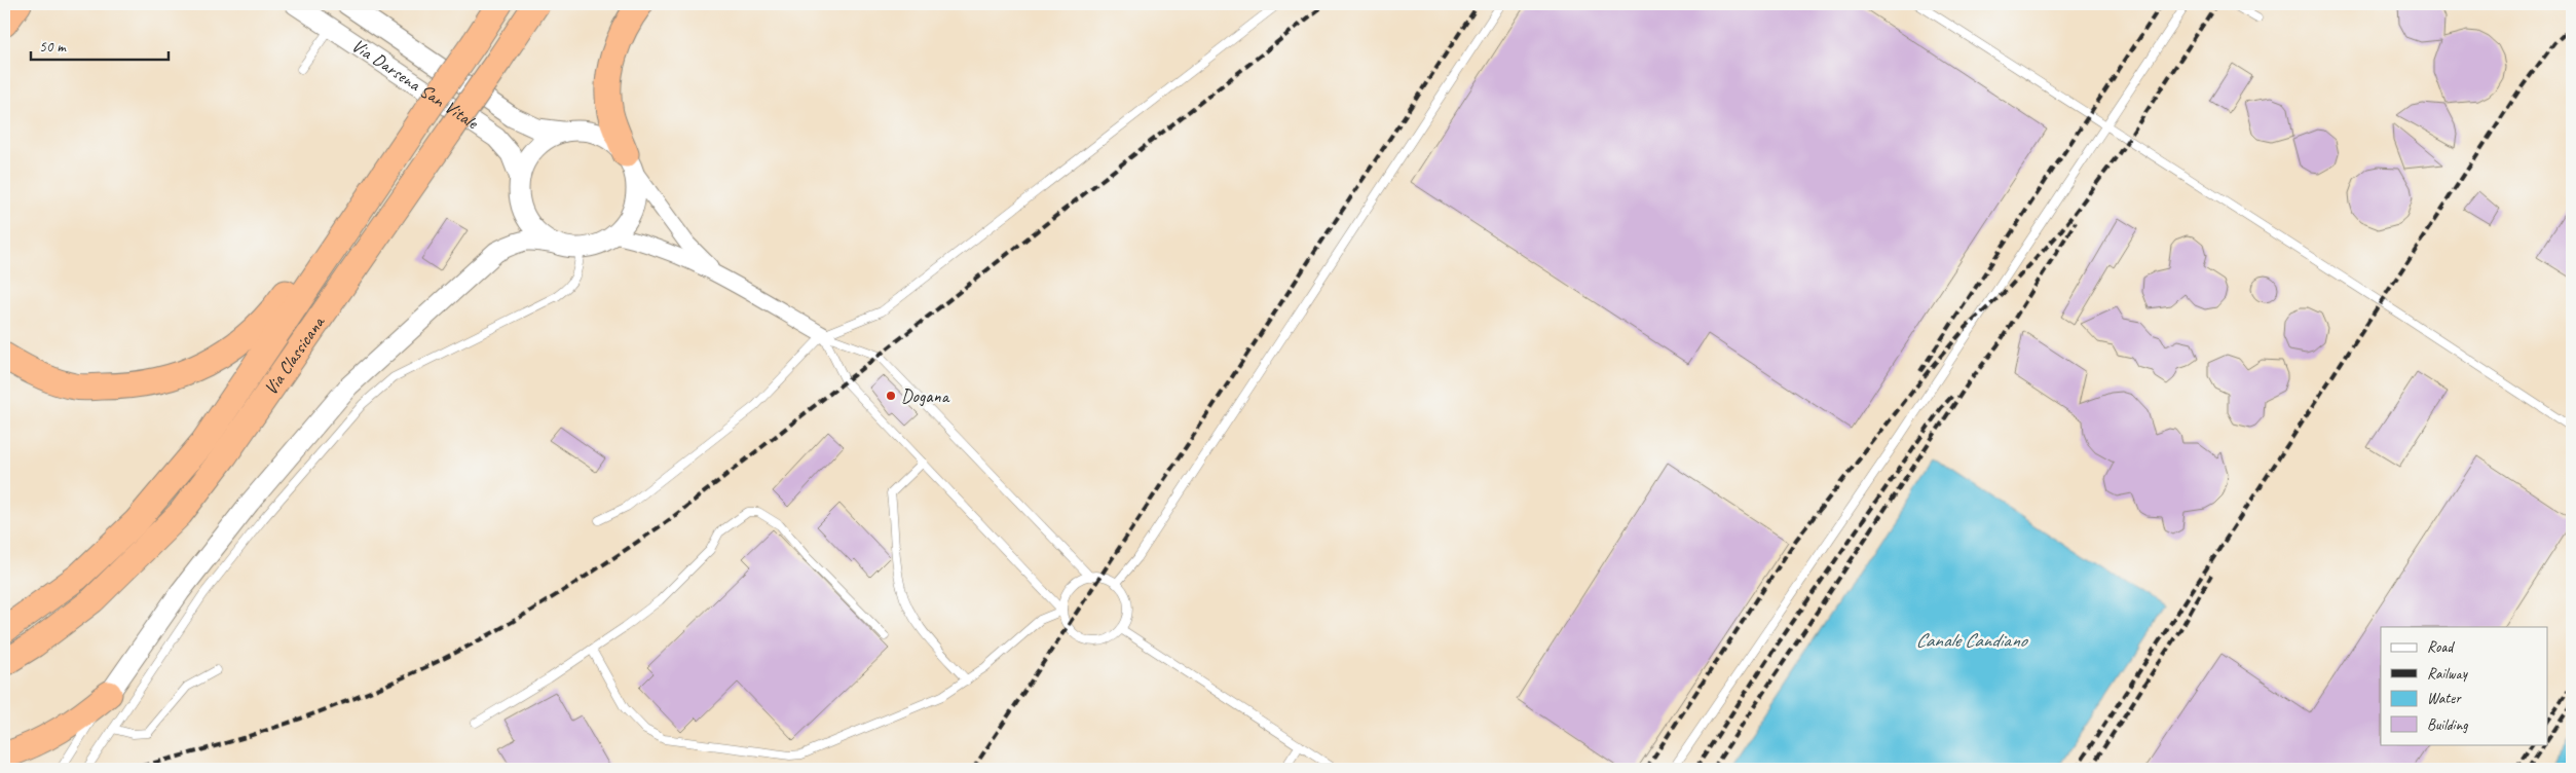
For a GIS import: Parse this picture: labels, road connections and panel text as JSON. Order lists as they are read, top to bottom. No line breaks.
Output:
{"streets":{"highway":["Via Classicana"],"street":["Via Darsena San Vitale"]},"water":["Canale Candiano"],"places":["Dogana"],"legend":["Road","Railway","Water","Building"],"scale_bar":"50 m"}
